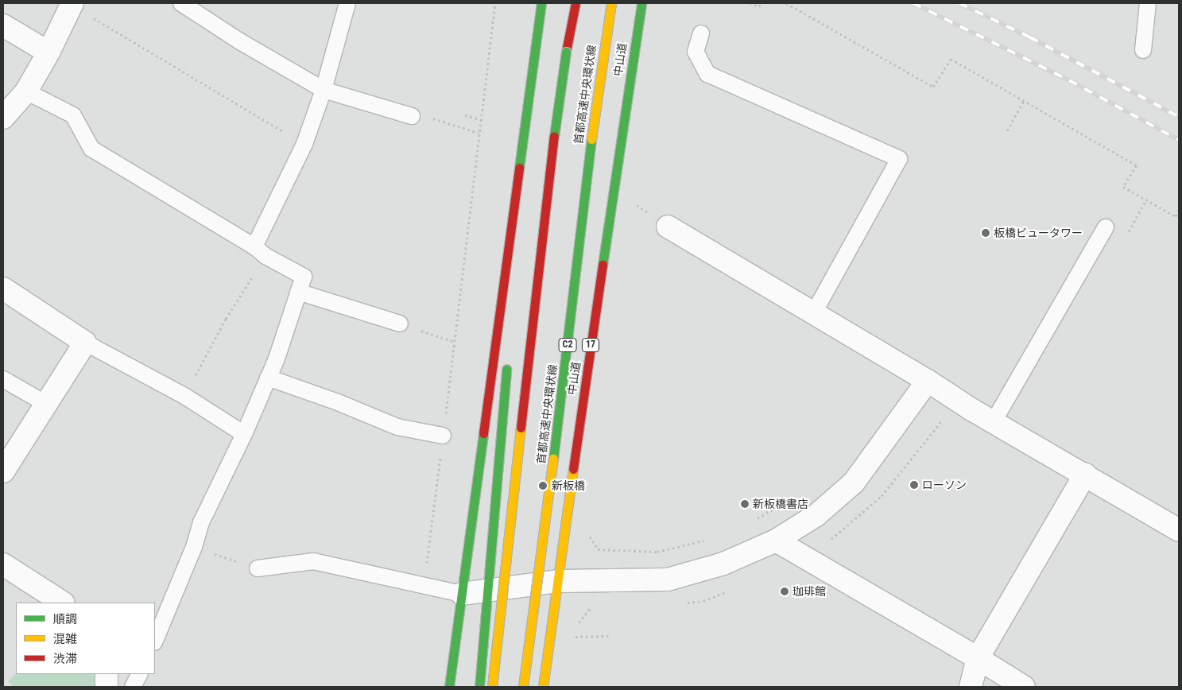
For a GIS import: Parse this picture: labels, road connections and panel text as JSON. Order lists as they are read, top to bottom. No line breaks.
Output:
{"streets":{"highway":["中山道","首都高速中央環状線","C2","17"]},"places":["板橋ビュータワー","ローソン","新板橋","新板橋書店","珈琲館"],"legend":["順調","混雑","渋滞"]}
